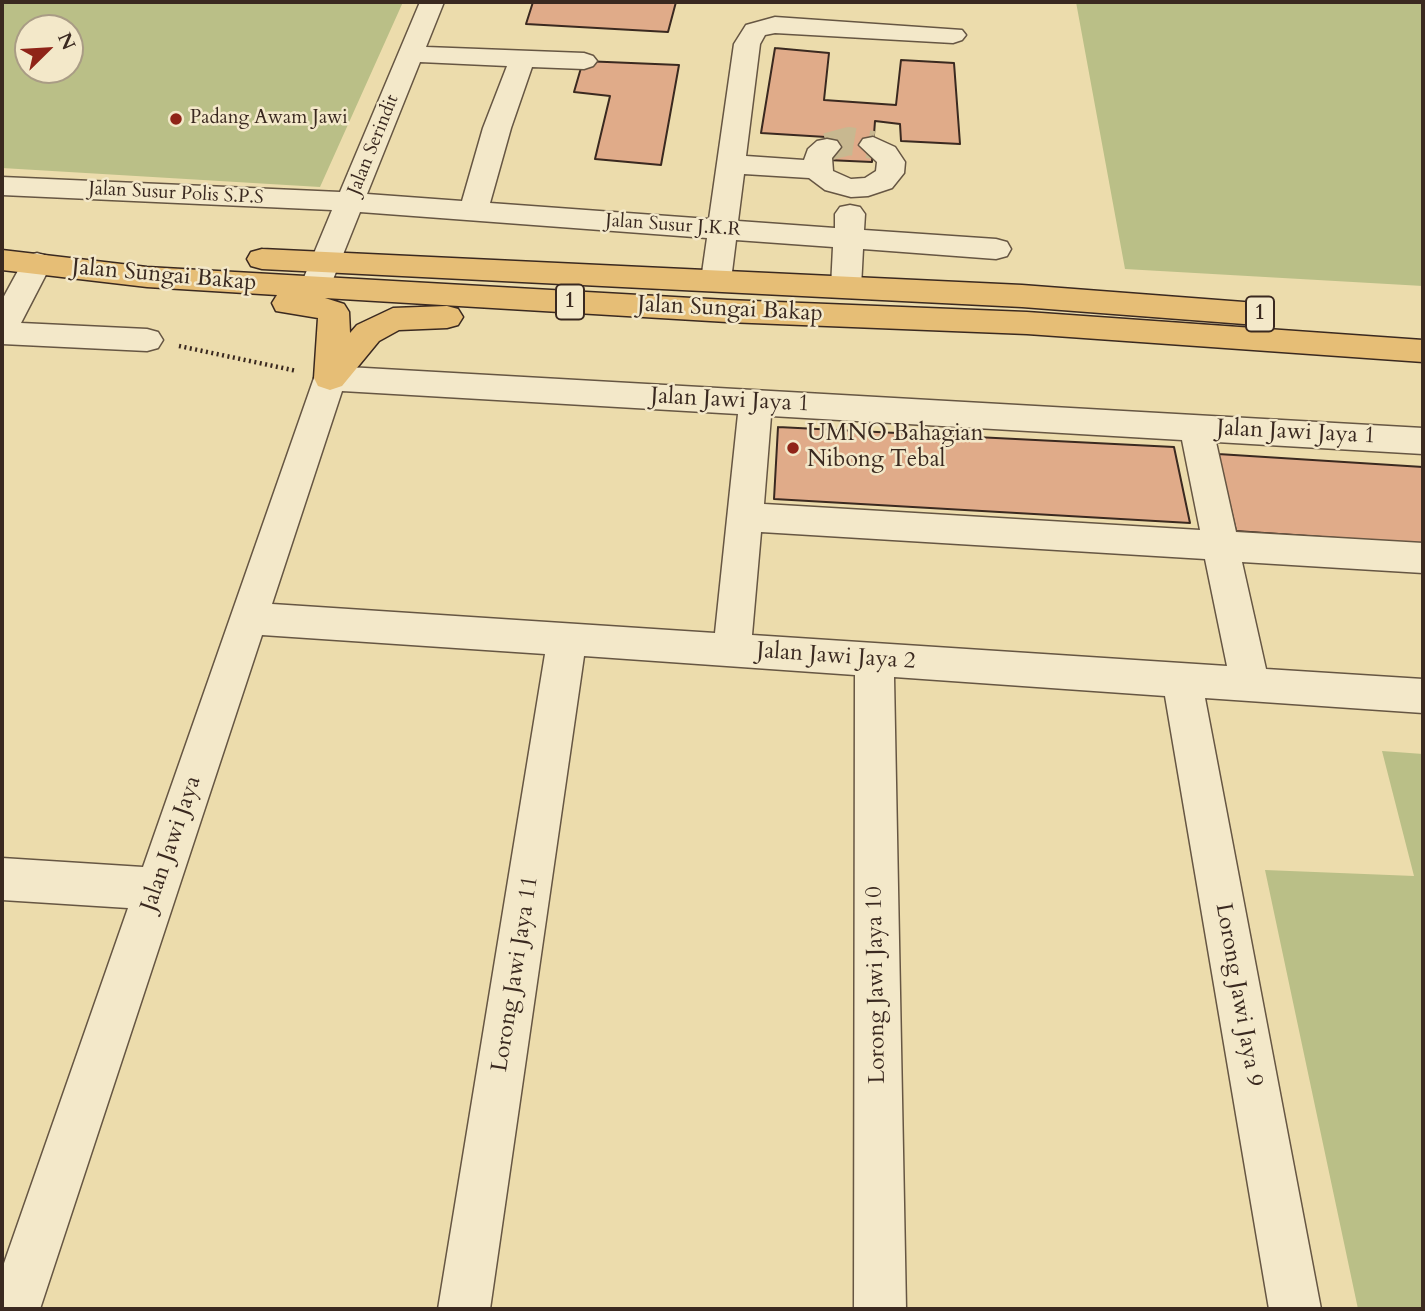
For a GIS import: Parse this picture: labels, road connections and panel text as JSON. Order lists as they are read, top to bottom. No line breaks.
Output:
{"streets":{"highway":["Jalan Sungai Bakap","1"],"street":["Jalan Serindit","Jalan Susur Polis S.P.S","Jalan Susur J.K.R","Jalan Jawi Jaya 1","Jalan Jawi Jaya 2","Jalan Jawi Jaya","Lorong Jawi Jaya 11","Lorong Jawi Jaya 10","Lorong Jawi Jaya 9"]},"crossings":[["Jalan Serindit","Jalan Susur Polis S.P.S"],["Jalan Serindit","Jalan Susur J.K.R"],["Jalan Serindit","Jalan Sungai Bakap"],["Jalan Susur Polis S.P.S","Jalan Susur J.K.R"],["Jalan Jawi Jaya 1","Jalan Jawi Jaya"],["Jalan Jawi Jaya 2","Jalan Jawi Jaya"],["Jalan Jawi Jaya 2","Lorong Jawi Jaya 11"],["Jalan Jawi Jaya 2","Lorong Jawi Jaya 10"],["Jalan Jawi Jaya 2","Lorong Jawi Jaya 9"]],"places":["Padang Awam Jawi","UMNO Bahagian Nibong Tebal"],"north":"top right"}
